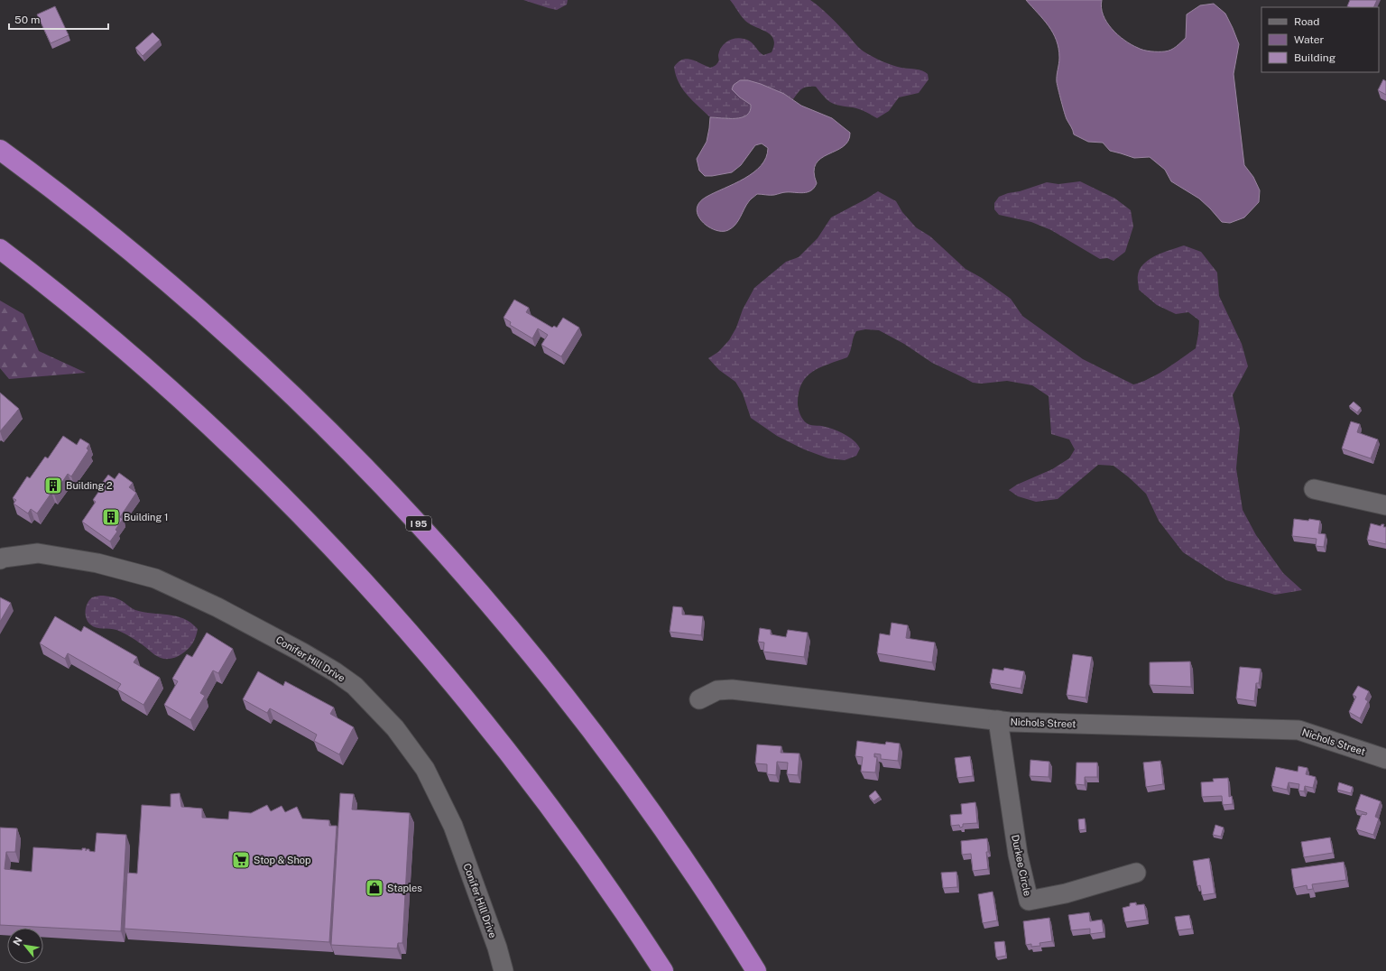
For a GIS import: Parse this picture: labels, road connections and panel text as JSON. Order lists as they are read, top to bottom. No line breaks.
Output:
{"streets":{"highway":["I 95"],"street":["Conifer Hill Drive","Nichols Street","Durkee Circle"]},"crossings":[["Nichols Street","Durkee Circle"]],"places":{"building":["Building 2","Building 1"],"supermarket":["Stop & Shop"],"shop":["Staples"]},"legend":["Road","Water","Building"],"scale_bar":"50 m","north":"top left"}
